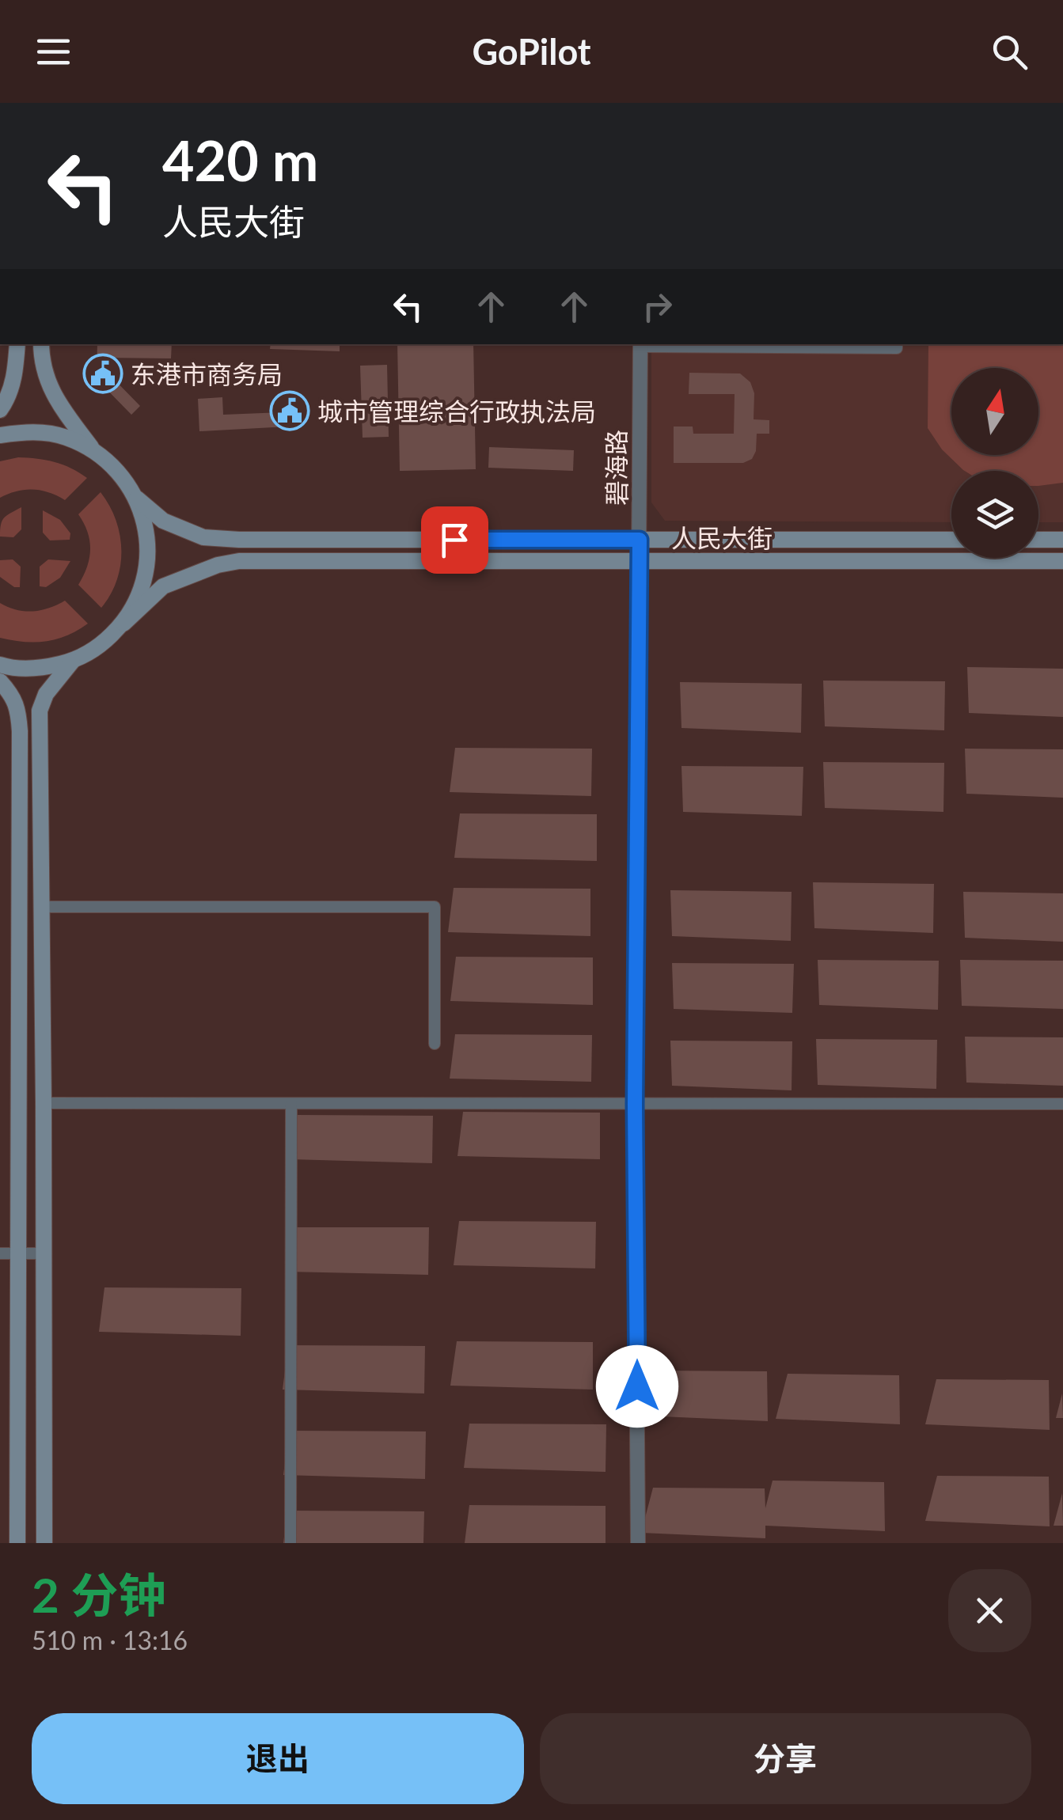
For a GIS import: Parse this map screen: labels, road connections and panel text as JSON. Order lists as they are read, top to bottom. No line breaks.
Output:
{"streets":{"main road":["人民大街"],"street":["碧海路"]},"crossings":[["碧海路","人民大街"]],"places":{"public building":["东港市商务局","城市管理综合行政执法局"]},"north":"top","page":{"header":"GoPilot","turn":["420 m","人民大街"],"heading":["2 分钟","510 m · 13:16"],"buttons":["退出","分享"]}}
